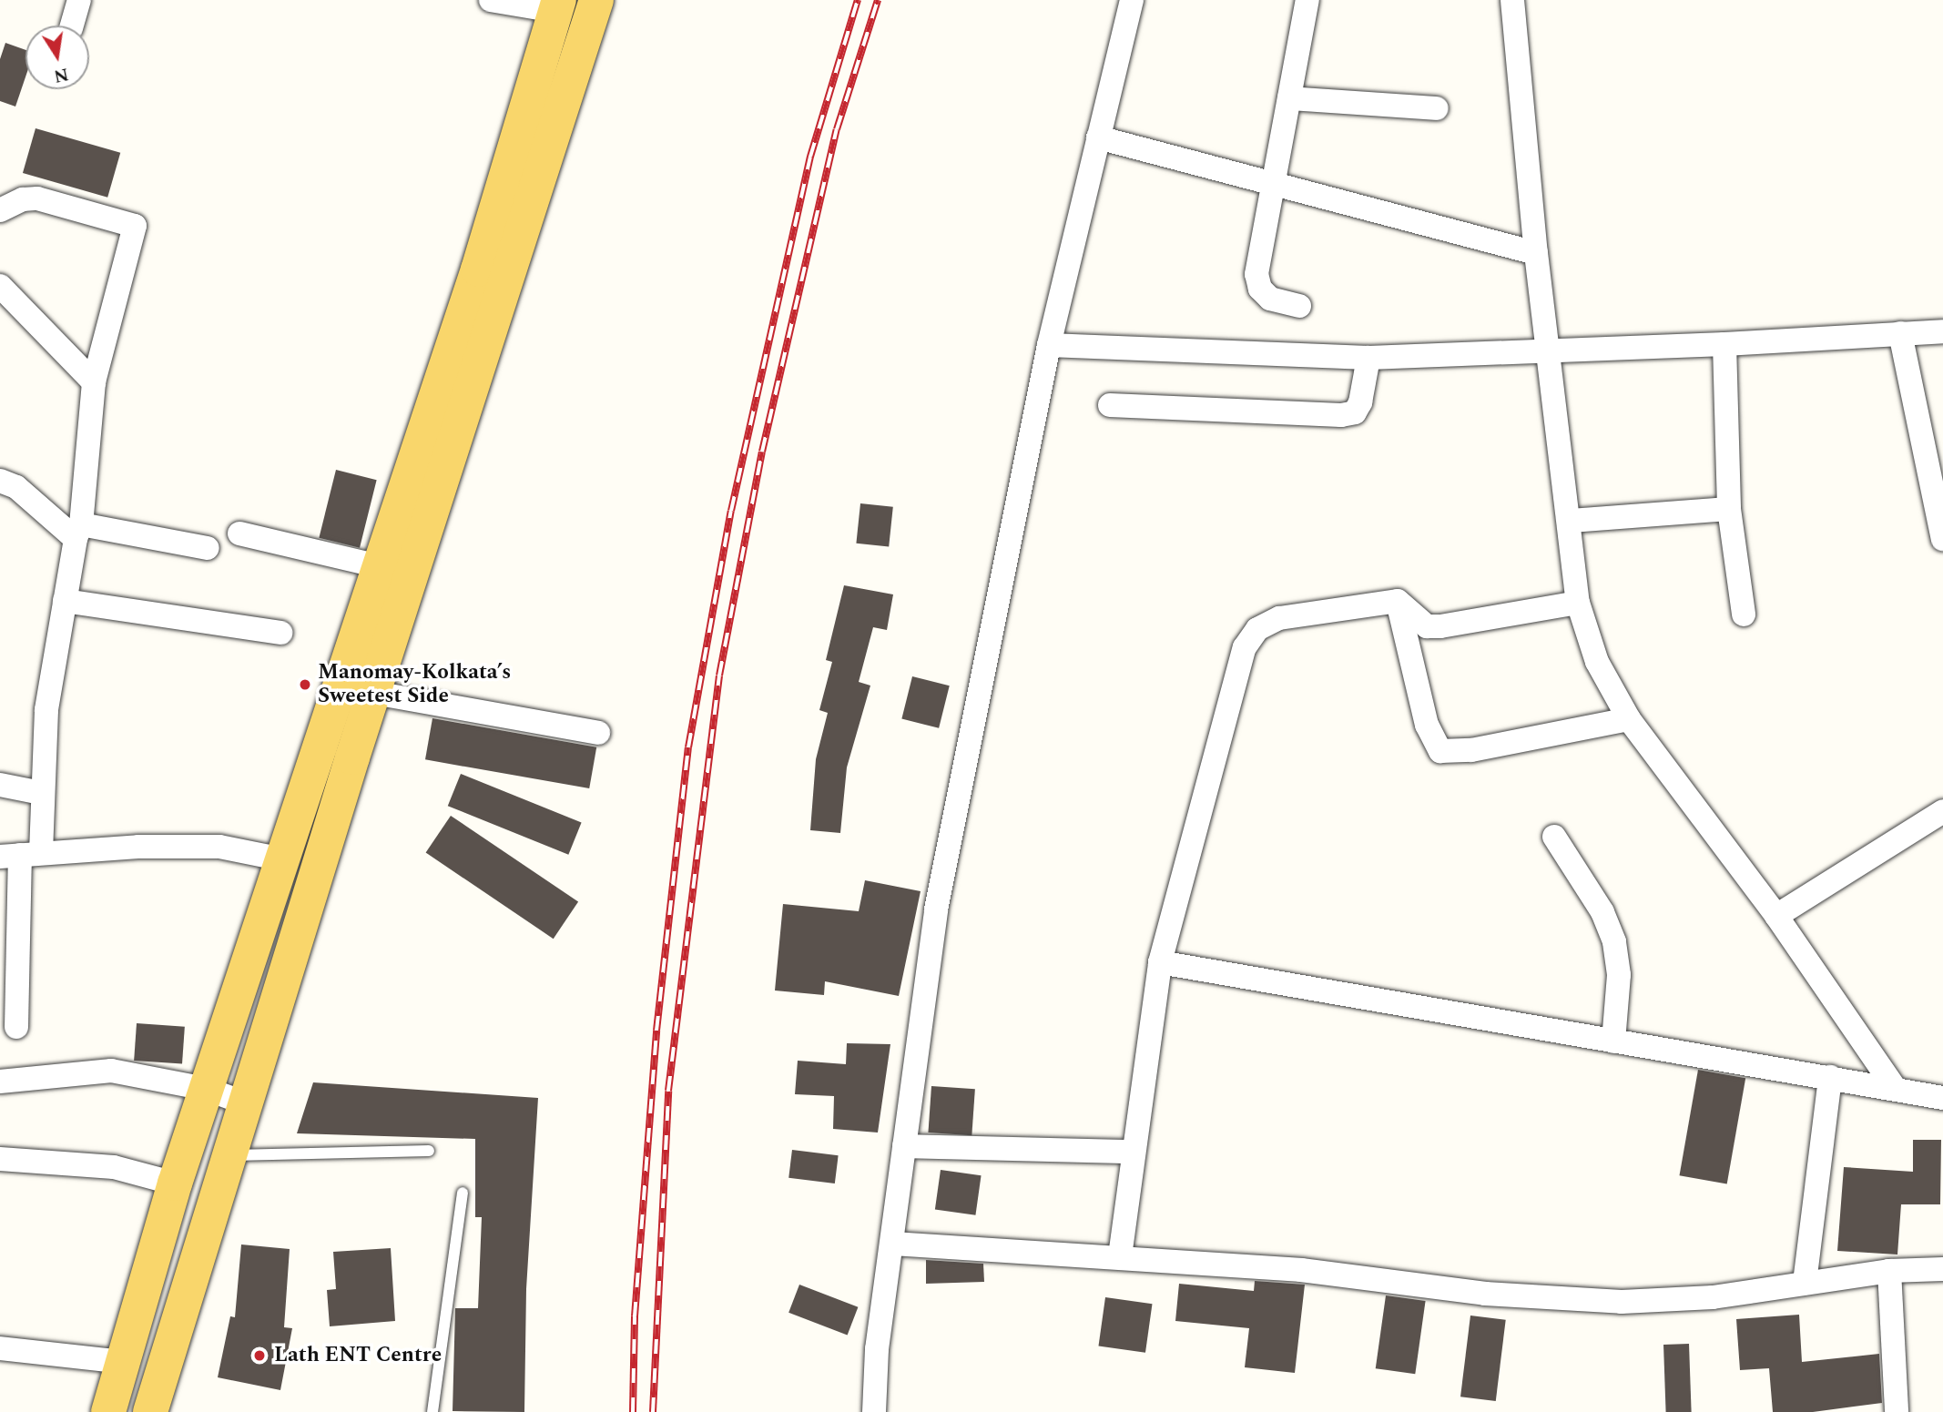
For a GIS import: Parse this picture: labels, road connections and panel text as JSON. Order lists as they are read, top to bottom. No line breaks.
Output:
{"places":["Manomay-Kolkata’s Sweetest Side","Lath ENT Centre"],"north":"bottom"}
